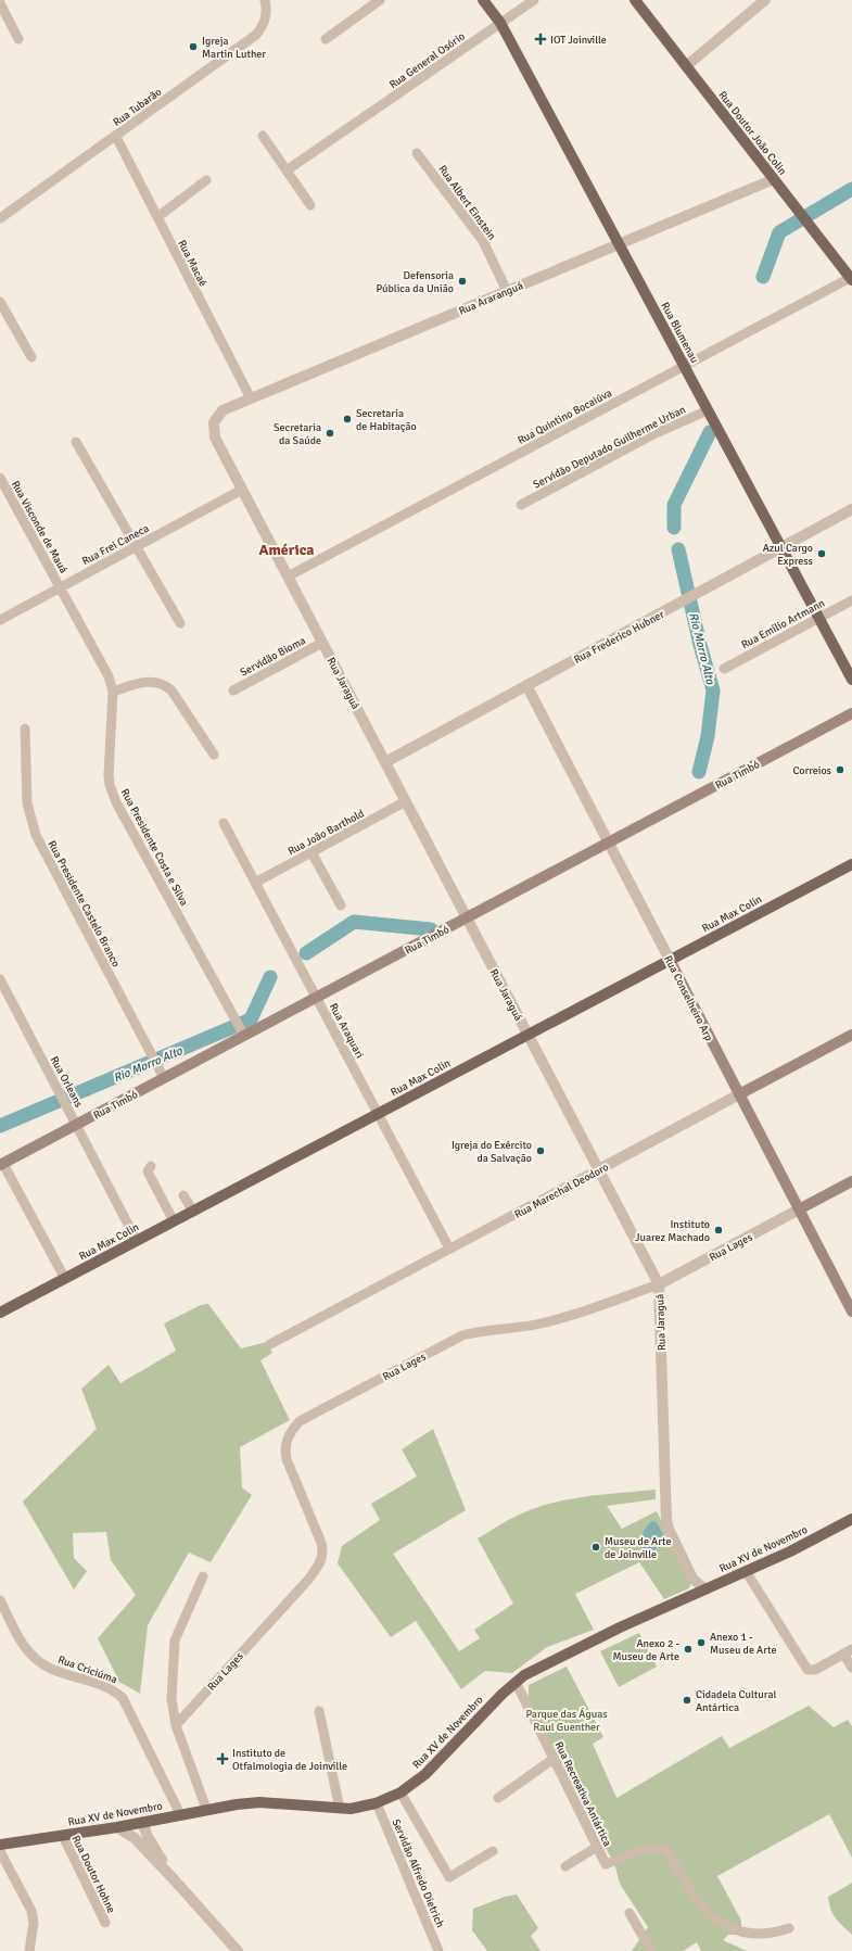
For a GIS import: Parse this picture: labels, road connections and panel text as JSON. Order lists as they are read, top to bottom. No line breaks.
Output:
{"streets":{"main road":["Rua Doutor João Colin","Rua Blumenau","Rua Timbó","Rua Max Colin","Rua Conselheiro Arp","Rua Marechal Deodoro","Rua Lages","Rua XV de Novembro"],"street":["Rua General Osório","Rua Tubarão","Rua Albert Einstein","Rua Macaé","Rua Araranguá","Rua Quintino Bocaiúva","Servidão Deputado Guilherme Urban","Rua Visconde de Mauá","Rua Frei Caneca","Rua Emílio Artmann","Rua Frederico Hubner","Servidão Bioma","Rua Jaraguá","Rua João Barthold","Rua Presidente Costa e Silva","Rua Presidente Castelo Branco","Rua Araquari","Rua Orleans","Rua Criciúma","Rua Recreativa Antártica","Servidão Alfredo Dietrich","Rua Doutor Hohne"]},"crossings":[["Rua General Osório","Rua Blumenau"],["Rua Tubarão","Rua Macaé"],["Rua Doutor João Colin","Rua Araranguá"],["Rua Doutor João Colin","Rua Quintino Bocaiúva"],["Rua Albert Einstein","Rua Araranguá"],["Rua Macaé","Rua Araranguá"],["Rua Araranguá","Rua Blumenau"],["Rua Araranguá","Rua Jaraguá"],["Rua Blumenau","Rua Quintino Bocaiúva"],["Rua Blumenau","Servidão Deputado Guilherme Urban"],["Rua Blumenau","Rua Emílio Artmann"],["Rua Blumenau","Rua Frederico Hubner"],["Rua Quintino Bocaiúva","Rua Jaraguá"],["Rua Visconde de Mauá","Rua Frei Caneca"],["Rua Visconde de Mauá","Rua Presidente Costa e Silva"],["Rua Frei Caneca","Rua Jaraguá"],["Rua Frei Caneca","Rua Presidente Costa e Silva"],["Rua Frederico Hubner","Rua Jaraguá"],["Rua Frederico Hubner","Rua Conselheiro Arp"],["Servidão Bioma","Rua Jaraguá"],["Rua Jaraguá","Rua Timbó"],["Rua Jaraguá","Rua João Barthold"],["Rua Jaraguá","Rua Max Colin"],["Rua Jaraguá","Rua Marechal Deodoro"],["Rua Jaraguá","Rua Lages"],["Rua Jaraguá","Rua XV de Novembro"],["Rua Timbó","Rua Presidente Costa e Silva"],["Rua Timbó","Rua Presidente Castelo Branco"],["Rua Timbó","Rua Conselheiro Arp"],["Rua Timbó","Rua Araquari"],["Rua Timbó","Rua Orleans"],["Rua João Barthold","Rua Araquari"],["Rua Max Colin","Rua Conselheiro Arp"],["Rua Max Colin","Rua Araquari"],["Rua Max Colin","Rua Orleans"],["Rua Conselheiro Arp","Rua Marechal Deodoro"],["Rua Conselheiro Arp","Rua Lages"],["Rua Araquari","Rua Marechal Deodoro"],["Rua XV de Novembro","Rua Criciúma"],["Rua XV de Novembro","Rua Recreativa Antártica"],["Rua XV de Novembro","Servidão Alfredo Dietrich"],["Rua XV de Novembro","Rua Doutor Hohne"]],"districts":["América"],"water":["Rio Morro Alto"],"parks":["Parque das Águas Raul Guenther"],"places":{"health":["IOT Joinville","Instituto de Otfalmologia de Joinville"],"other":["Igreja Martin Luther","Defensoria Pública da União","Secretaria de Habitação","Secretaria da Saúde","Azul Cargo Express","Correios","Igreja do Exército da Salvação","Instituto Juarez Machado","Museu de Arte de Joinville","Anexo 1 - Museu de Arte","Anexo 2 - Museu de Arte","Cidadela Cultural Antártica"]}}
